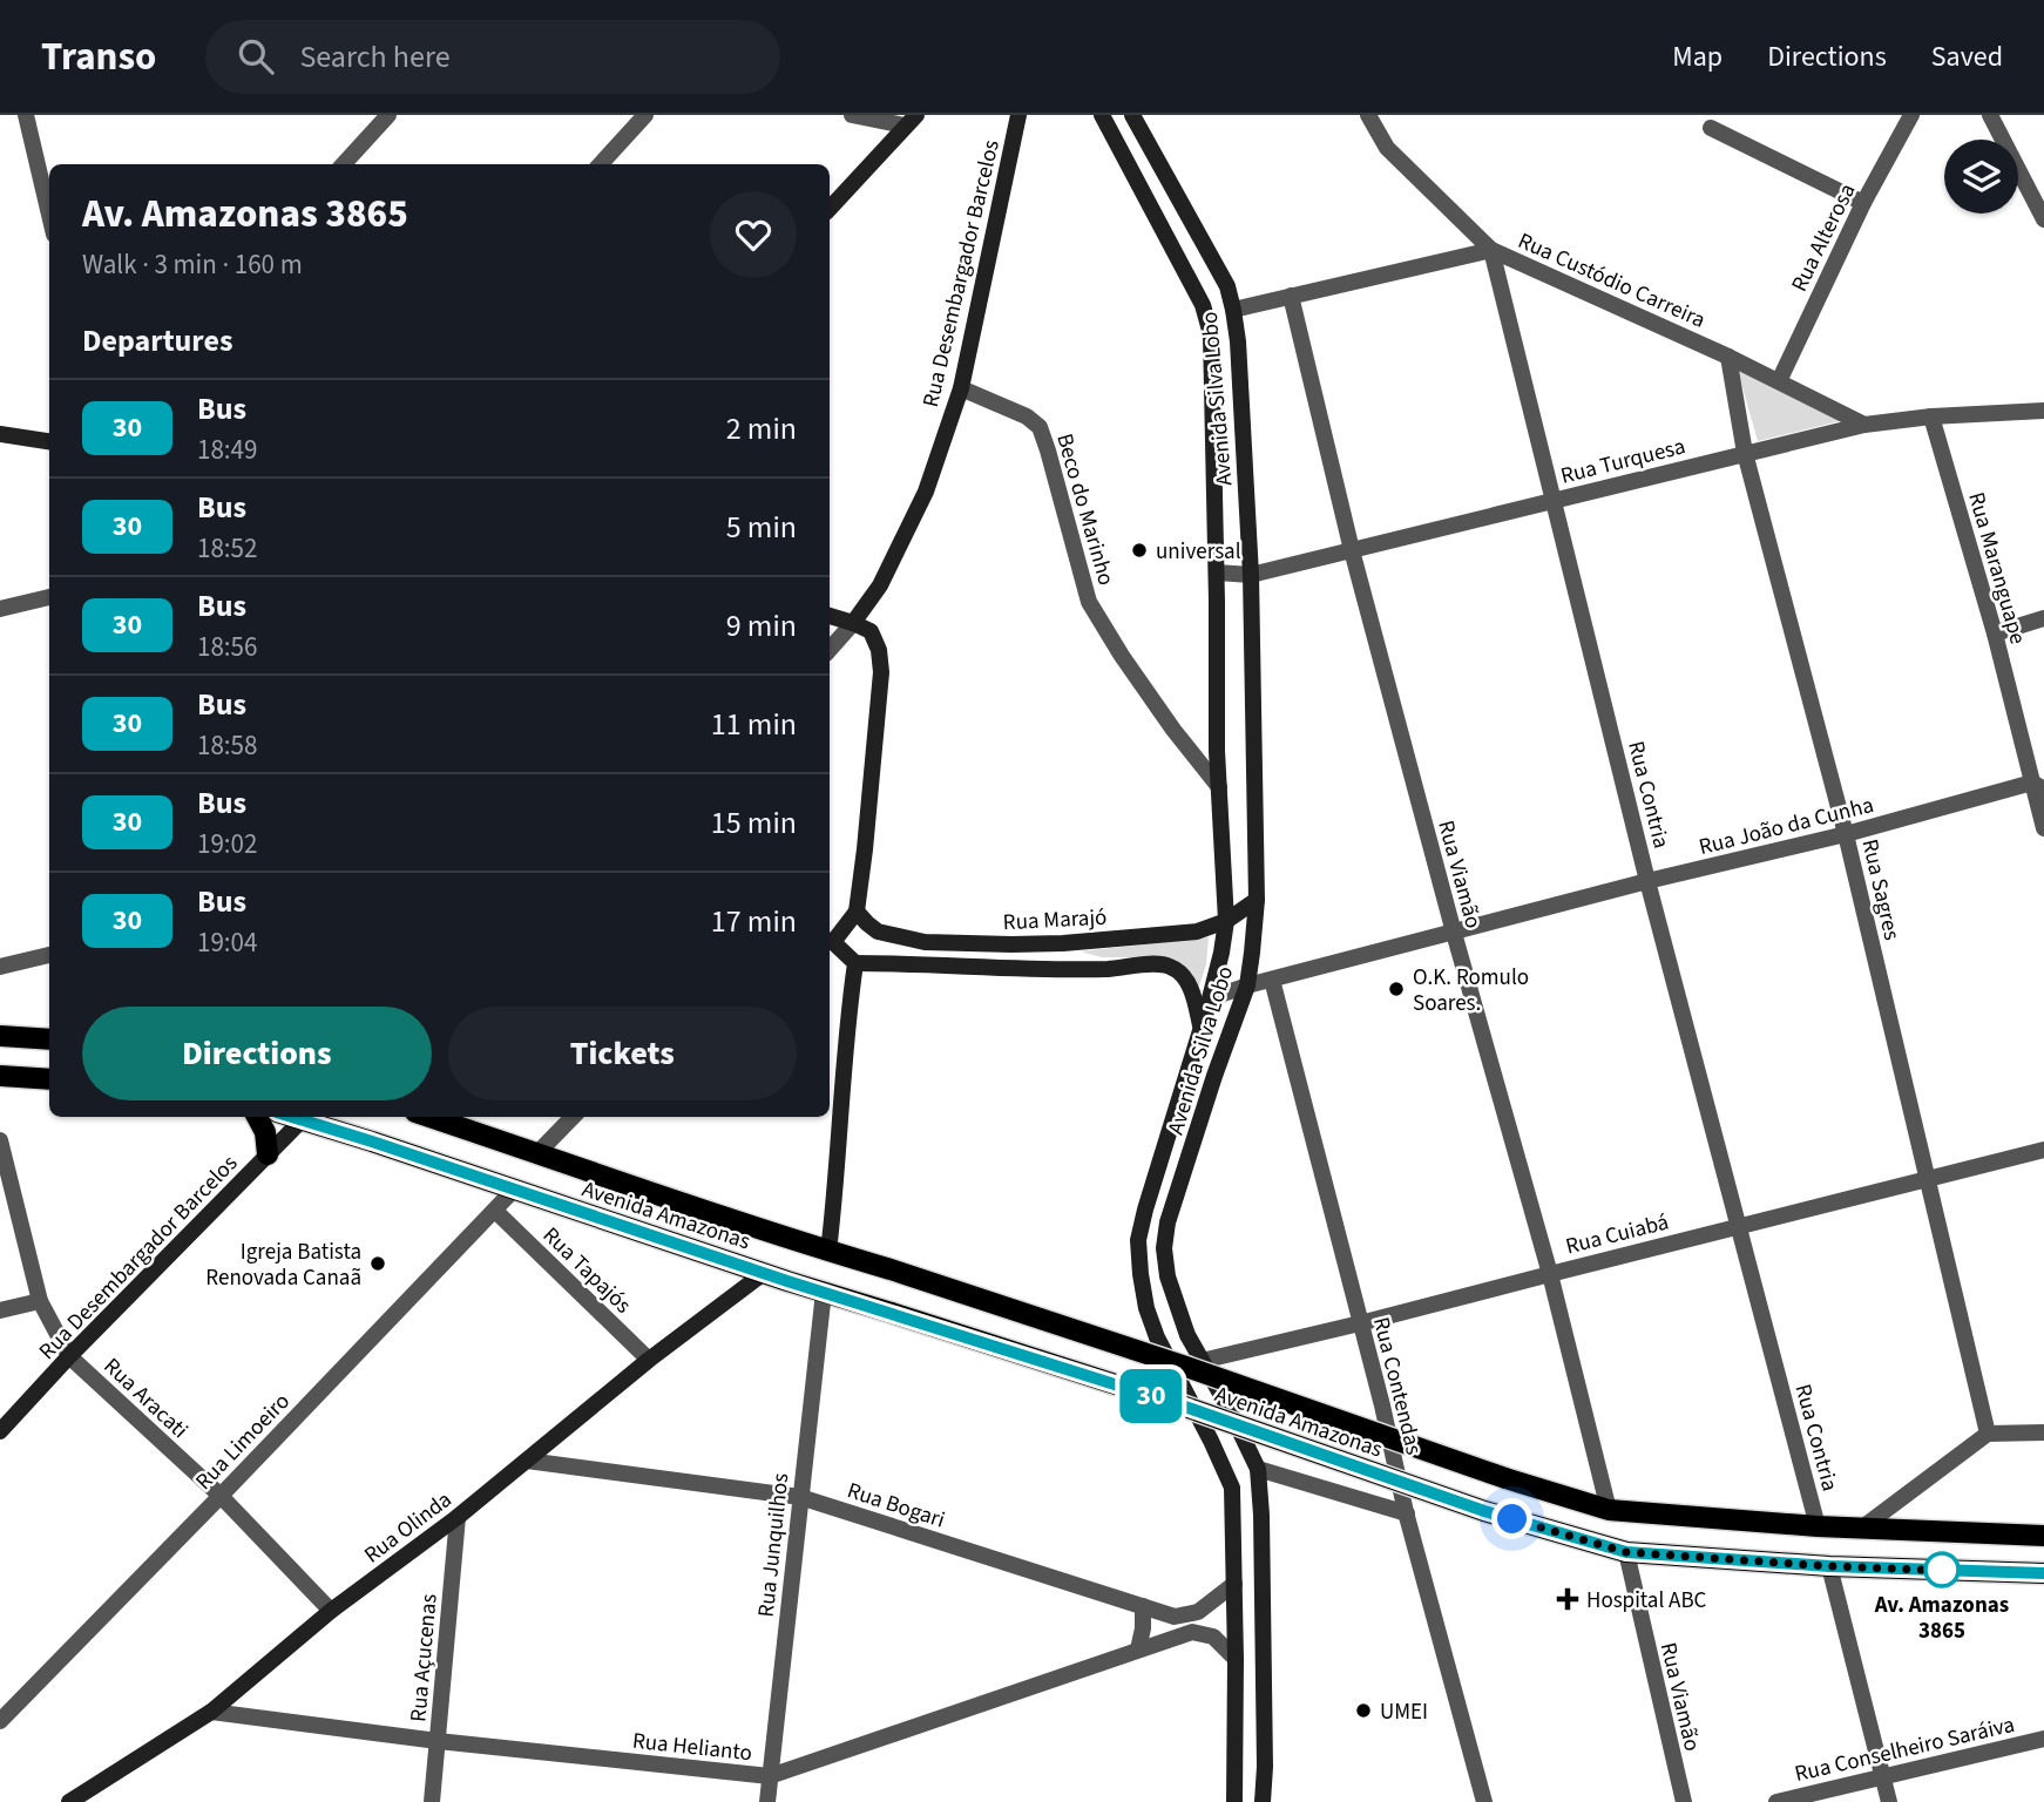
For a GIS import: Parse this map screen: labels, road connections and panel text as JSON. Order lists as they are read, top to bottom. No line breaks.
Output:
{"streets":{"main road":["Avenida Amazonas"],"street":["Rua Alterosa","Rua Desembargador Barcelos","Rua Custódio Carreira","Avenida Silva Lobo","Rua Turquesa","Beco do Marinho","Rua Maranguape","Rua Contria","Rua João da Cunha","Rua Viamão","Rua Sagres","Rua Marajó","Rua Cuiabá","Rua Tapajós","Rua Contendas","Rua Aracati","Rua Limoeiro","Rua Bogari","Rua Olinda","Rua Junquilhos","Rua Açucenas","Rua Helianto","Rua Conselheiro Saráiva"]},"crossings":[["Rua Alterosa","Rua Custódio Carreira"],["Rua Desembargador Barcelos","Beco do Marinho"],["Rua Desembargador Barcelos","Rua Aracati"],["Rua Custódio Carreira","Avenida Silva Lobo"],["Rua Custódio Carreira","Rua Turquesa"],["Rua Custódio Carreira","Rua Contria"],["Rua Custódio Carreira","Rua Viamão"],["Rua Custódio Carreira","Rua Sagres"],["Avenida Silva Lobo","Rua Turquesa"],["Avenida Silva Lobo","Beco do Marinho"],["Avenida Silva Lobo","Rua João da Cunha"],["Avenida Silva Lobo","Rua Marajó"],["Avenida Silva Lobo","Rua Cuiabá"],["Avenida Silva Lobo","Rua Bogari"],["Avenida Silva Lobo","Rua Helianto"],["Rua Turquesa","Rua Maranguape"],["Rua Turquesa","Rua Contria"],["Rua Turquesa","Rua Viamão"],["Rua Turquesa","Rua Sagres"],["Rua Maranguape","Rua João da Cunha"],["Rua Contria","Rua João da Cunha"],["Rua Contria","Avenida Amazonas"],["Rua Contria","Rua Cuiabá"],["Rua João da Cunha","Rua Viamão"],["Rua João da Cunha","Rua Sagres"],["Rua João da Cunha","Rua Contendas"],["Rua Viamão","Avenida Amazonas"],["Rua Viamão","Rua Cuiabá"],["Rua Sagres","Rua Cuiabá"],["Avenida Amazonas","Rua Limoeiro"],["Avenida Amazonas","Rua Olinda"],["Avenida Amazonas","Rua Junquilhos"],["Rua Cuiabá","Rua Contendas"],["Rua Tapajós","Rua Limoeiro"],["Rua Tapajós","Rua Olinda"],["Rua Aracati","Rua Limoeiro"],["Rua Aracati","Rua Olinda"],["Rua Bogari","Rua Olinda"],["Rua Bogari","Rua Junquilhos"],["Rua Olinda","Rua Açucenas"],["Rua Olinda","Rua Helianto"],["Rua Junquilhos","Rua Helianto"],["Rua Açucenas","Rua Helianto"]],"places":{"other":["universal","O.K. Romulo Soares.","Igreja Batista Renovada Canaã","Av. Amazonas 3865","UMEI"],"health":["Hospital ABC"]},"lines":["bus line 30"],"page":{"header":"Transo","search":"Search here","nav":["Map","Directions","Saved"],"on_map":"30","heading":[["Av. Amazonas 3865","Walk · 3 min · 160 m"],"Departures"],"list":[{"mark":"30","name":"Bus","note":"18:49","value":"2 min"},{"mark":"30","name":"Bus","note":"18:52","value":"5 min"},{"mark":"30","name":"Bus","note":"18:56","value":"9 min"},{"mark":"30","name":"Bus","note":"18:58","value":"11 min"},{"mark":"30","name":"Bus","note":"19:02","value":"15 min"},{"mark":"30","name":"Bus","note":"19:04","value":"17 min"}],"buttons":["Directions","Tickets"]}}
